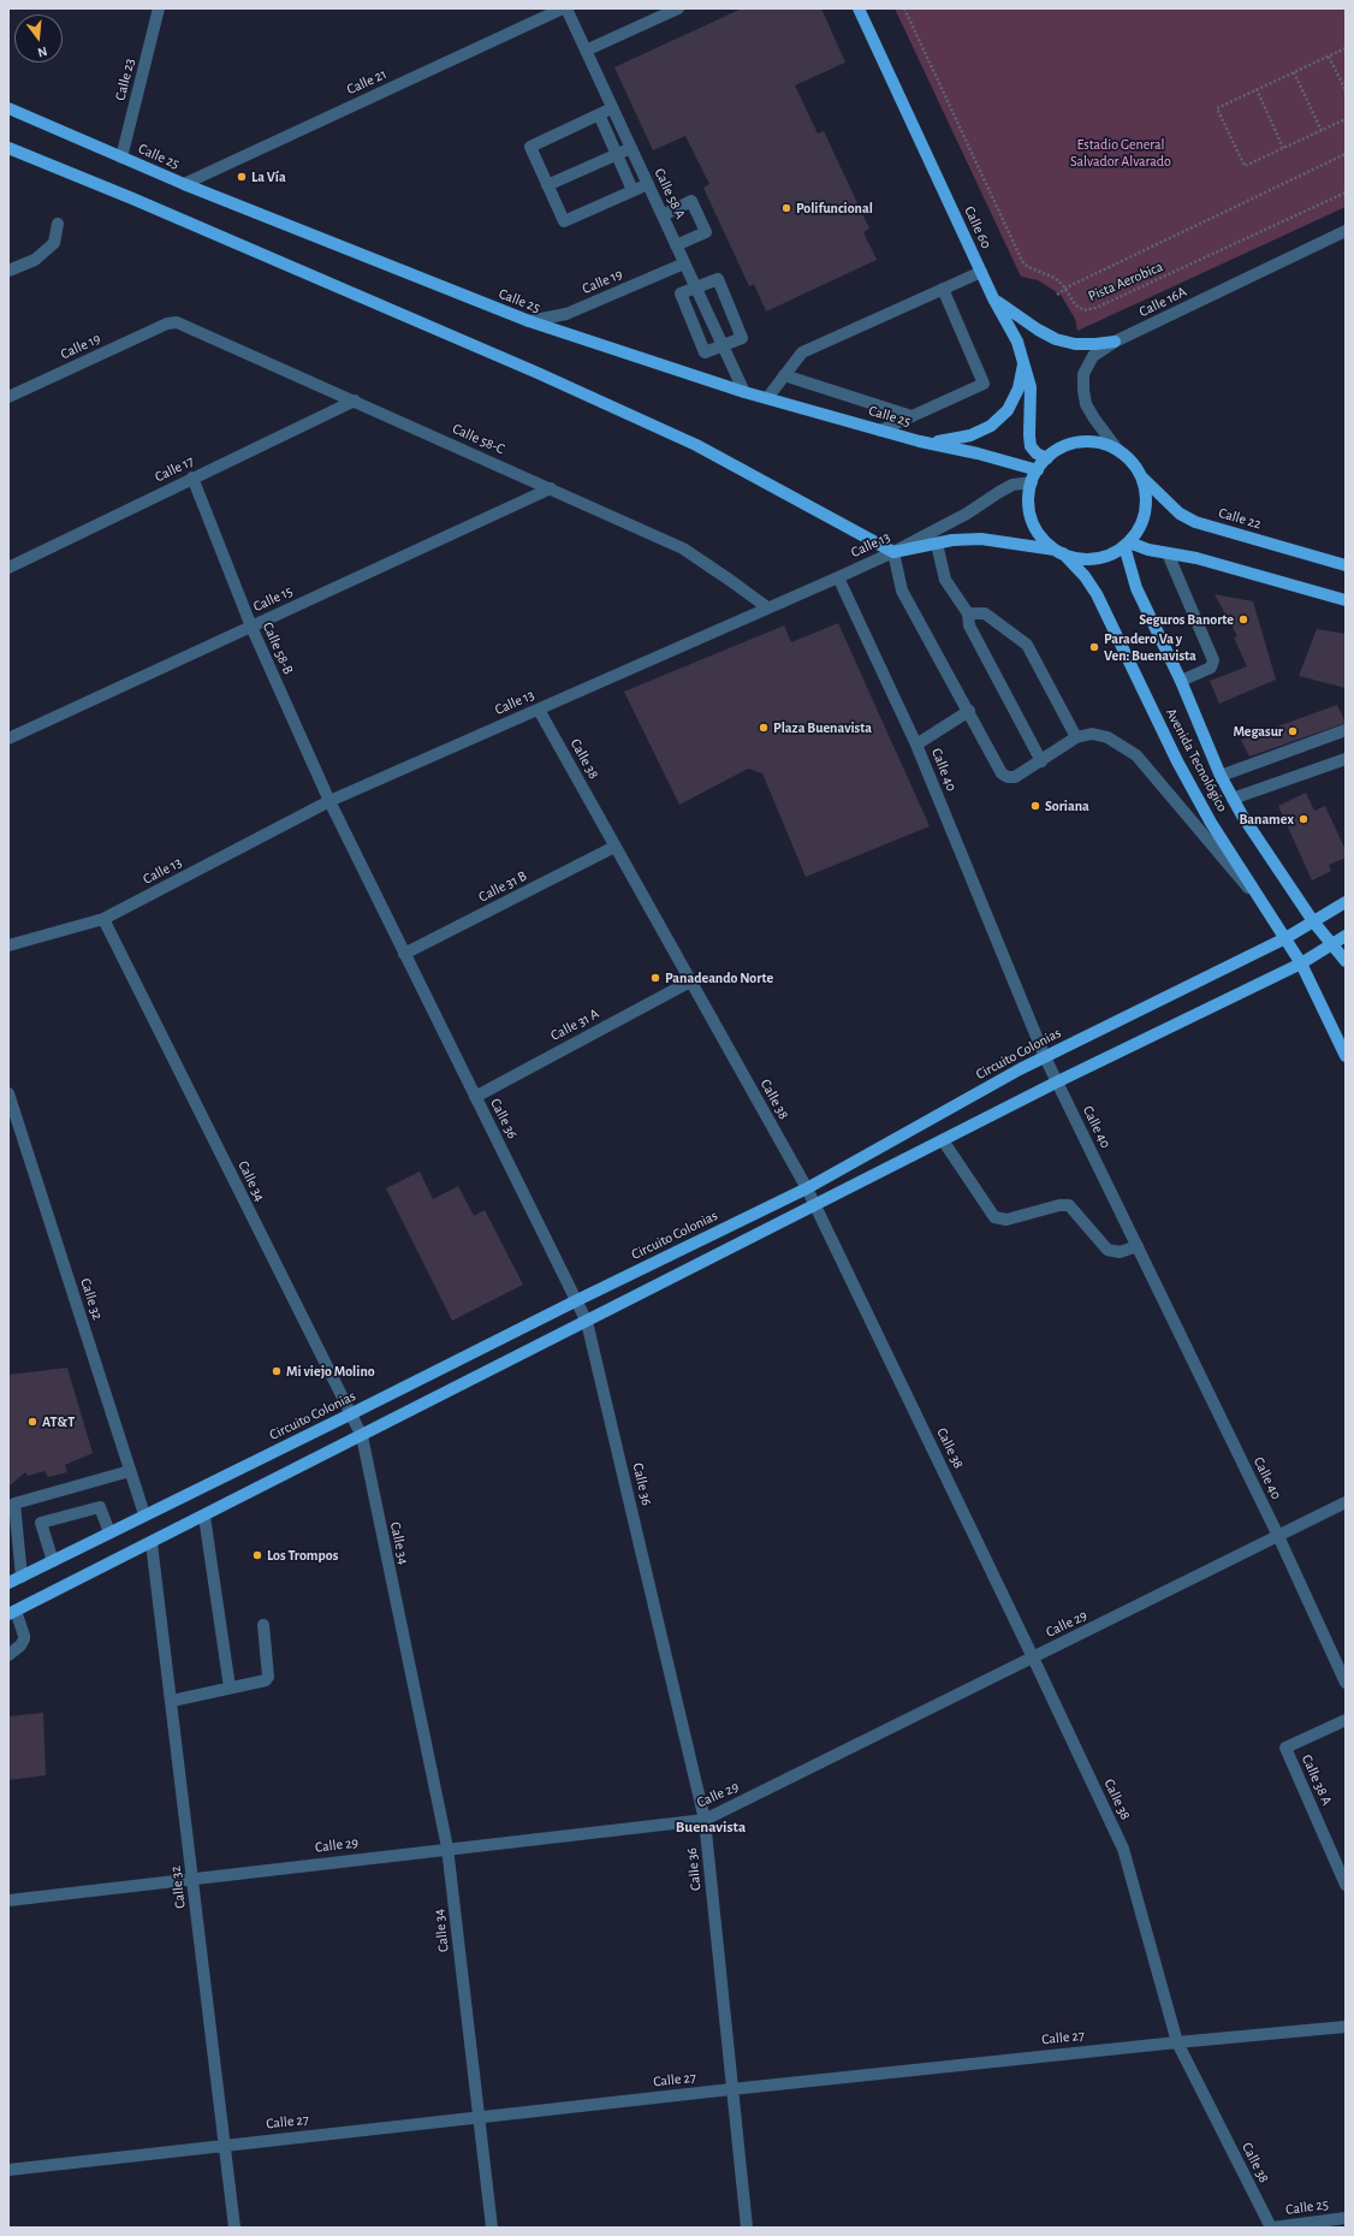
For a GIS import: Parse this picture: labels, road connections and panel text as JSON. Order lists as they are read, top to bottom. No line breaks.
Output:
{"streets":{"main road":["Calle 25","Calle 60","Calle 22","Avenida Tecnológico","Circuito Colonias"],"street":["Calle 23","Calle 21","Calle 58 A","Calle 19","Calle 16A","Calle 58-C","Calle 17","Calle 13","Calle 15","Calle 58-B","Calle 38","Calle 40","Calle 31 B","Calle 31 A","Calle 36","Calle 34","Calle 32","Calle 29","Calle 38 A","Calle 27"],"path":["Pista Aerobica"]},"crossings":[["Calle 23","Calle 25"],["Calle 21","Calle 25"],["Calle 21","Calle 58 A"],["Calle 25","Calle 58 A"],["Calle 25","Calle 60"],["Calle 25","Calle 19"],["Calle 25","Calle 16A"],["Calle 25","Calle 22"],["Calle 25","Calle 13"],["Calle 25","Calle 38"],["Calle 25","Avenida Tecnológico"],["Calle 58 A","Calle 19"],["Calle 60","Calle 16A"],["Calle 60","Calle 22"],["Calle 60","Calle 13"],["Calle 60","Avenida Tecnológico"],["Calle 19","Calle 58-C"],["Calle 16A","Calle 22"],["Calle 16A","Calle 13"],["Calle 16A","Avenida Tecnológico"],["Calle 58-C","Calle 17"],["Calle 58-C","Calle 13"],["Calle 58-C","Calle 15"],["Calle 17","Calle 58-B"],["Calle 22","Calle 13"],["Calle 22","Avenida Tecnológico"],["Calle 13","Calle 58-B"],["Calle 13","Calle 38"],["Calle 13","Avenida Tecnológico"],["Calle 13","Calle 40"],["Calle 13","Calle 36"],["Calle 13","Calle 34"],["Calle 15","Calle 58-B"],["Calle 58-B","Calle 36"],["Calle 38","Calle 31 B"],["Calle 38","Calle 31 A"],["Calle 38","Circuito Colonias"],["Calle 38","Calle 29"],["Calle 38","Calle 27"],["Avenida Tecnológico","Circuito Colonias"],["Calle 40","Circuito Colonias"],["Calle 40","Calle 29"],["Calle 31 B","Calle 36"],["Calle 31 A","Calle 36"],["Circuito Colonias","Calle 36"],["Circuito Colonias","Calle 34"],["Circuito Colonias","Calle 32"],["Calle 36","Calle 29"],["Calle 36","Calle 27"],["Calle 34","Calle 29"],["Calle 34","Calle 27"],["Calle 32","Calle 29"],["Calle 32","Calle 27"]],"districts":["Buenavista"],"parks":["Estadio General Salvador Alvarado"],"places":["La Vía","Polifuncional","Seguros Banorte","Paradero Va y Ven: Buenavista","Plaza Buenavista","Megasur","Soriana","Banamex","Panadeando Norte","Mi viejo Molino","AT&T","Los Trompos"],"north":"bottom"}
